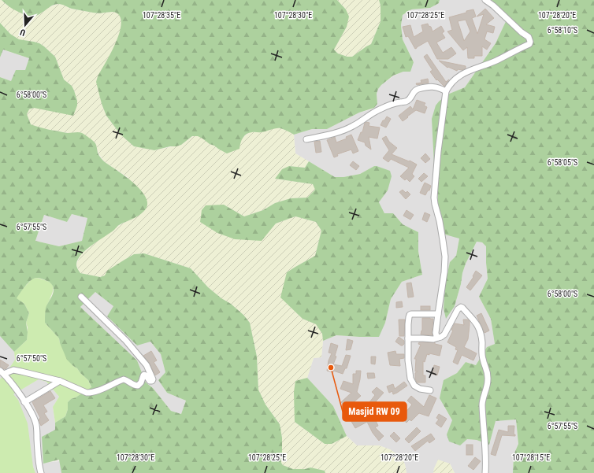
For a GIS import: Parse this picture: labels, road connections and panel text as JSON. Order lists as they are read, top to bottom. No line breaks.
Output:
{"places":["Masjid RW 09"],"north":"bottom","coordinates":["107°28'35\"E","107°28'30\"E","107°28'25\"E","107°28'20\"E","6°58'10\"S","6°58'00\"S","6°58'05\"S","6°57'55\"S","6°57'50\"S","107°28'15\"E"]}
